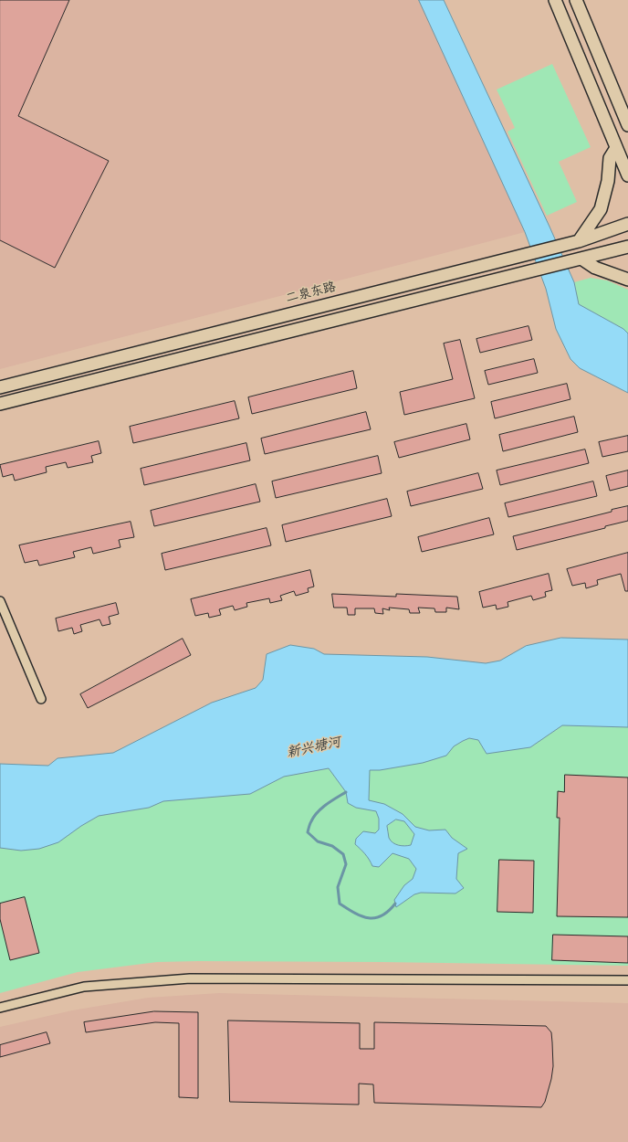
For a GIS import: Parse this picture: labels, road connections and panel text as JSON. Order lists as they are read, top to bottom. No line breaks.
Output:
{"streets":{"main road":["二泉东路"]},"water":["新兴塘河"]}
